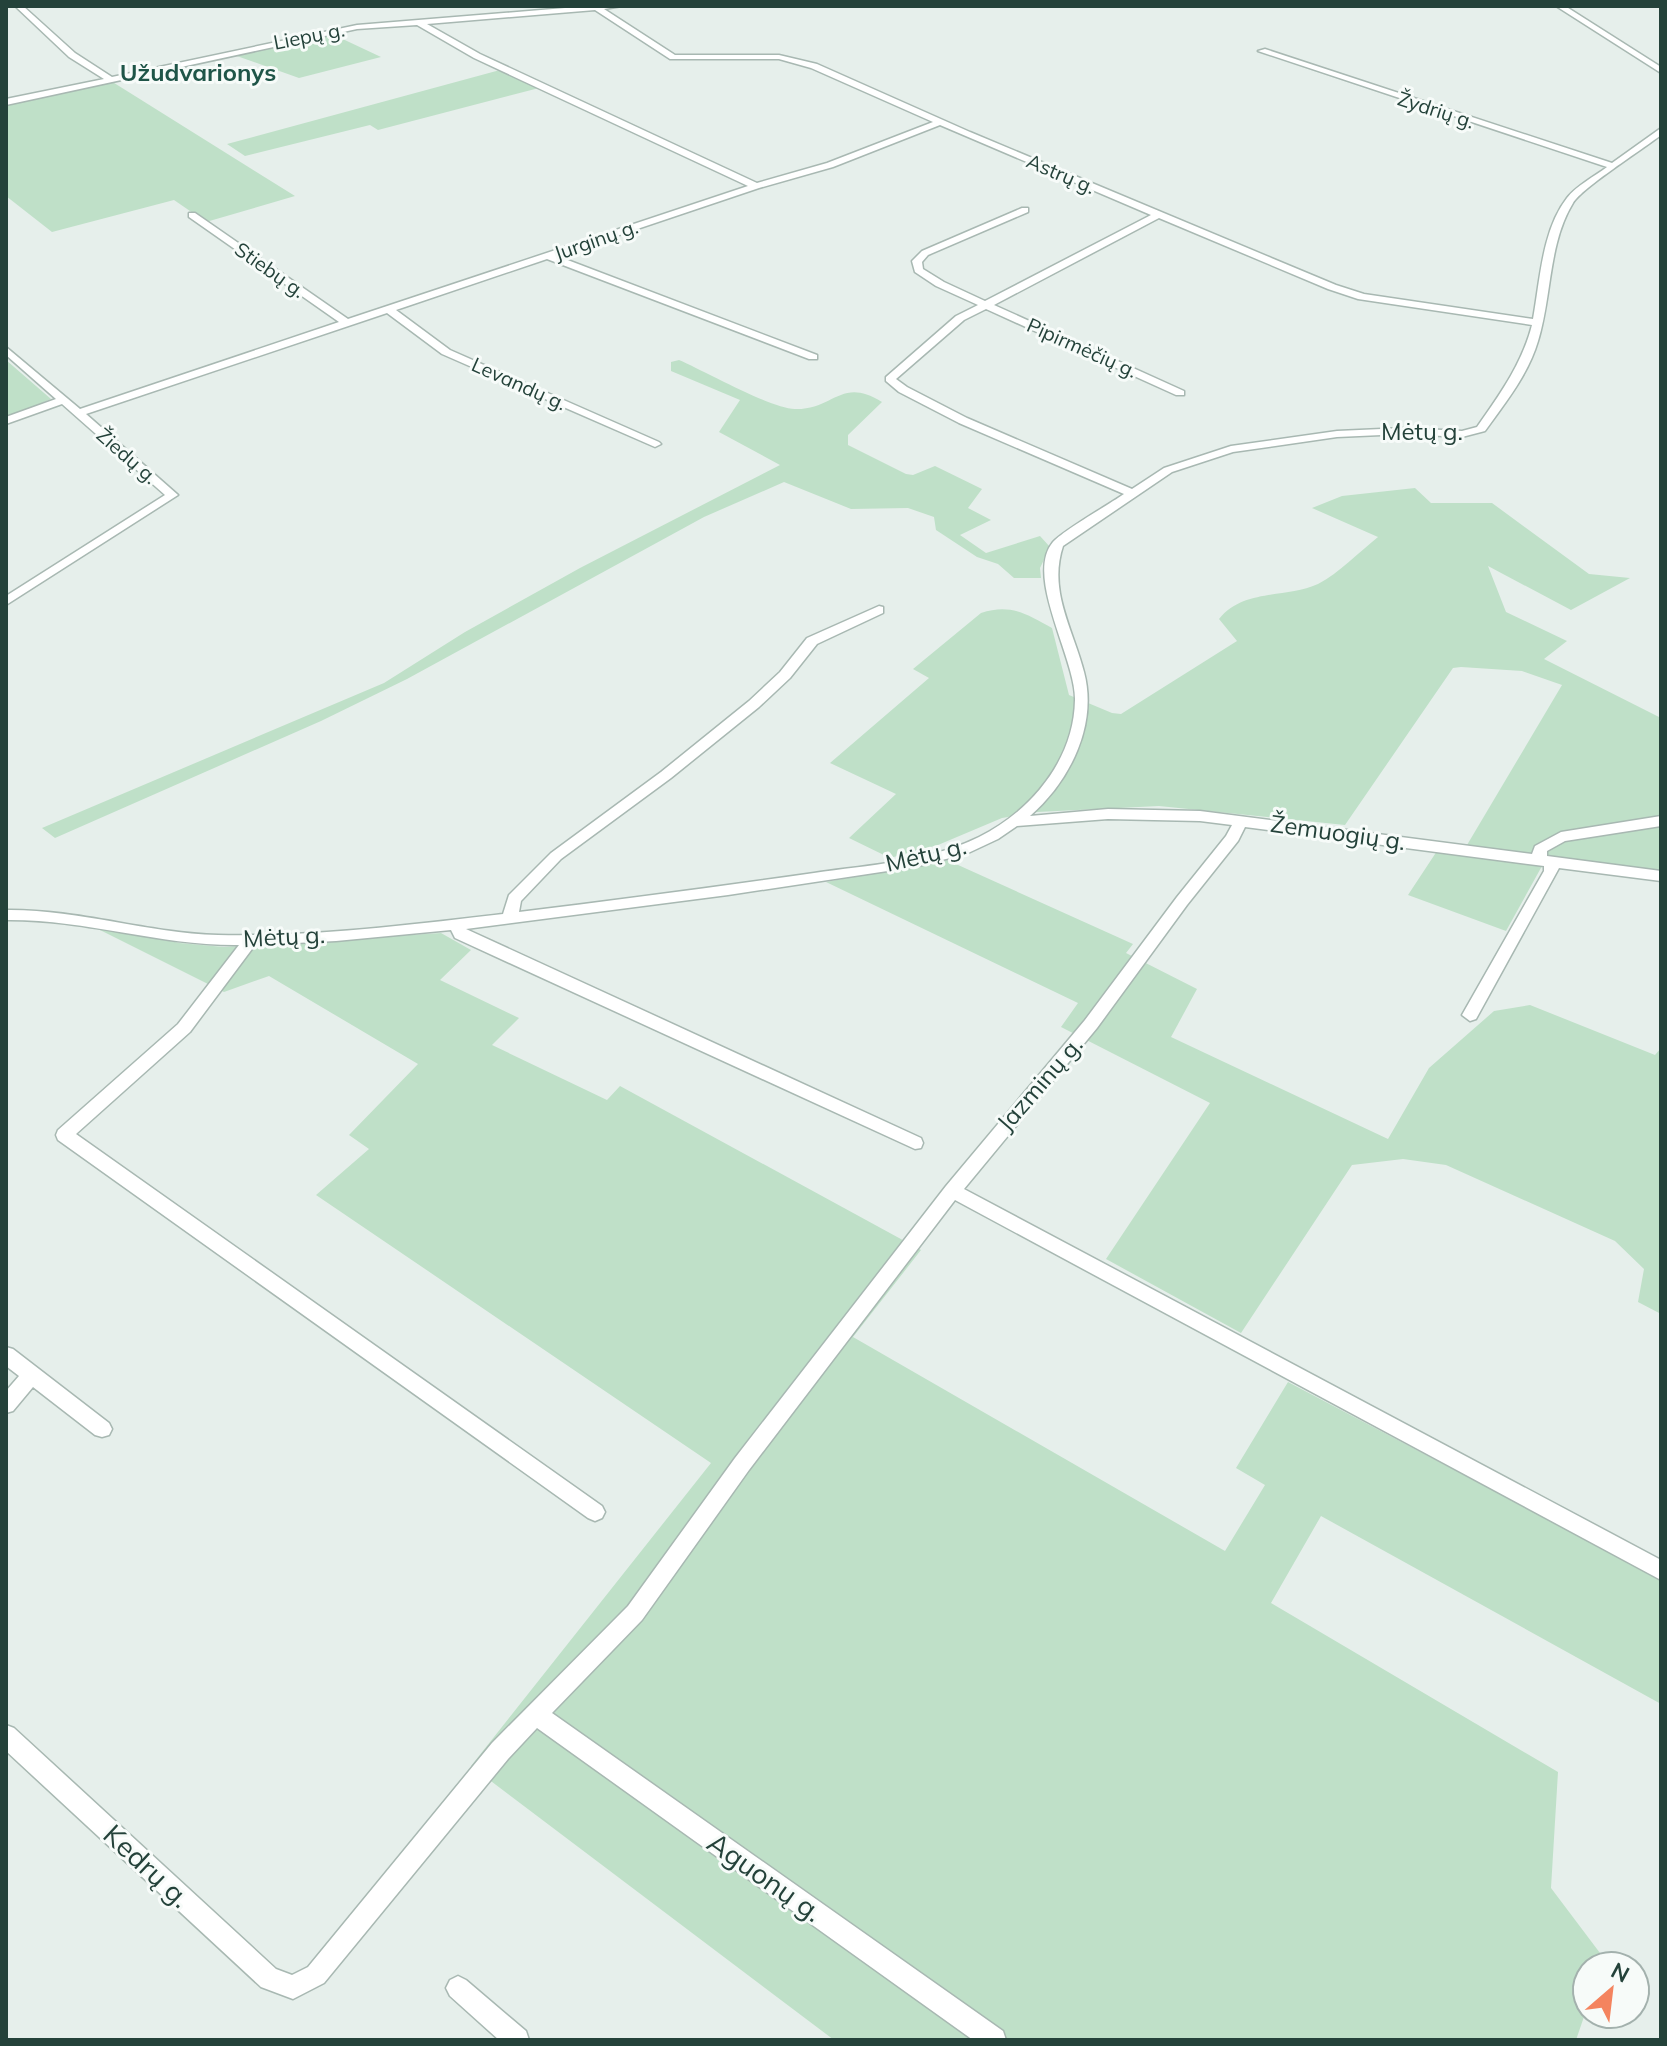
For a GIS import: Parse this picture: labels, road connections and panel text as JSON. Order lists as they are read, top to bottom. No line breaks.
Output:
{"streets":{"street":["Liepų g.","Žydrių g.","Astrų g.","Jurginų g.","Stiebų g.","Pipirmėčių g.","Levandų g.","Mėtų g.","Žiedų g.","Žemuogių g.","Jazminų g.","Kedrų g.","Aguonų g."]},"crossings":[["Liepų g.","Astrų g."],["Žydrių g.","Mėtų g."],["Astrų g.","Jurginų g."],["Astrų g.","Mėtų g."],["Jurginų g.","Stiebų g."],["Jurginų g.","Levandų g."],["Jurginų g.","Žiedų g."],["Mėtų g.","Žemuogių g."],["Žemuogių g.","Jazminų g."],["Jazminų g.","Kedrų g."],["Jazminų g.","Aguonų g."]],"districts":["Užudvarionys"],"north":"top right"}
